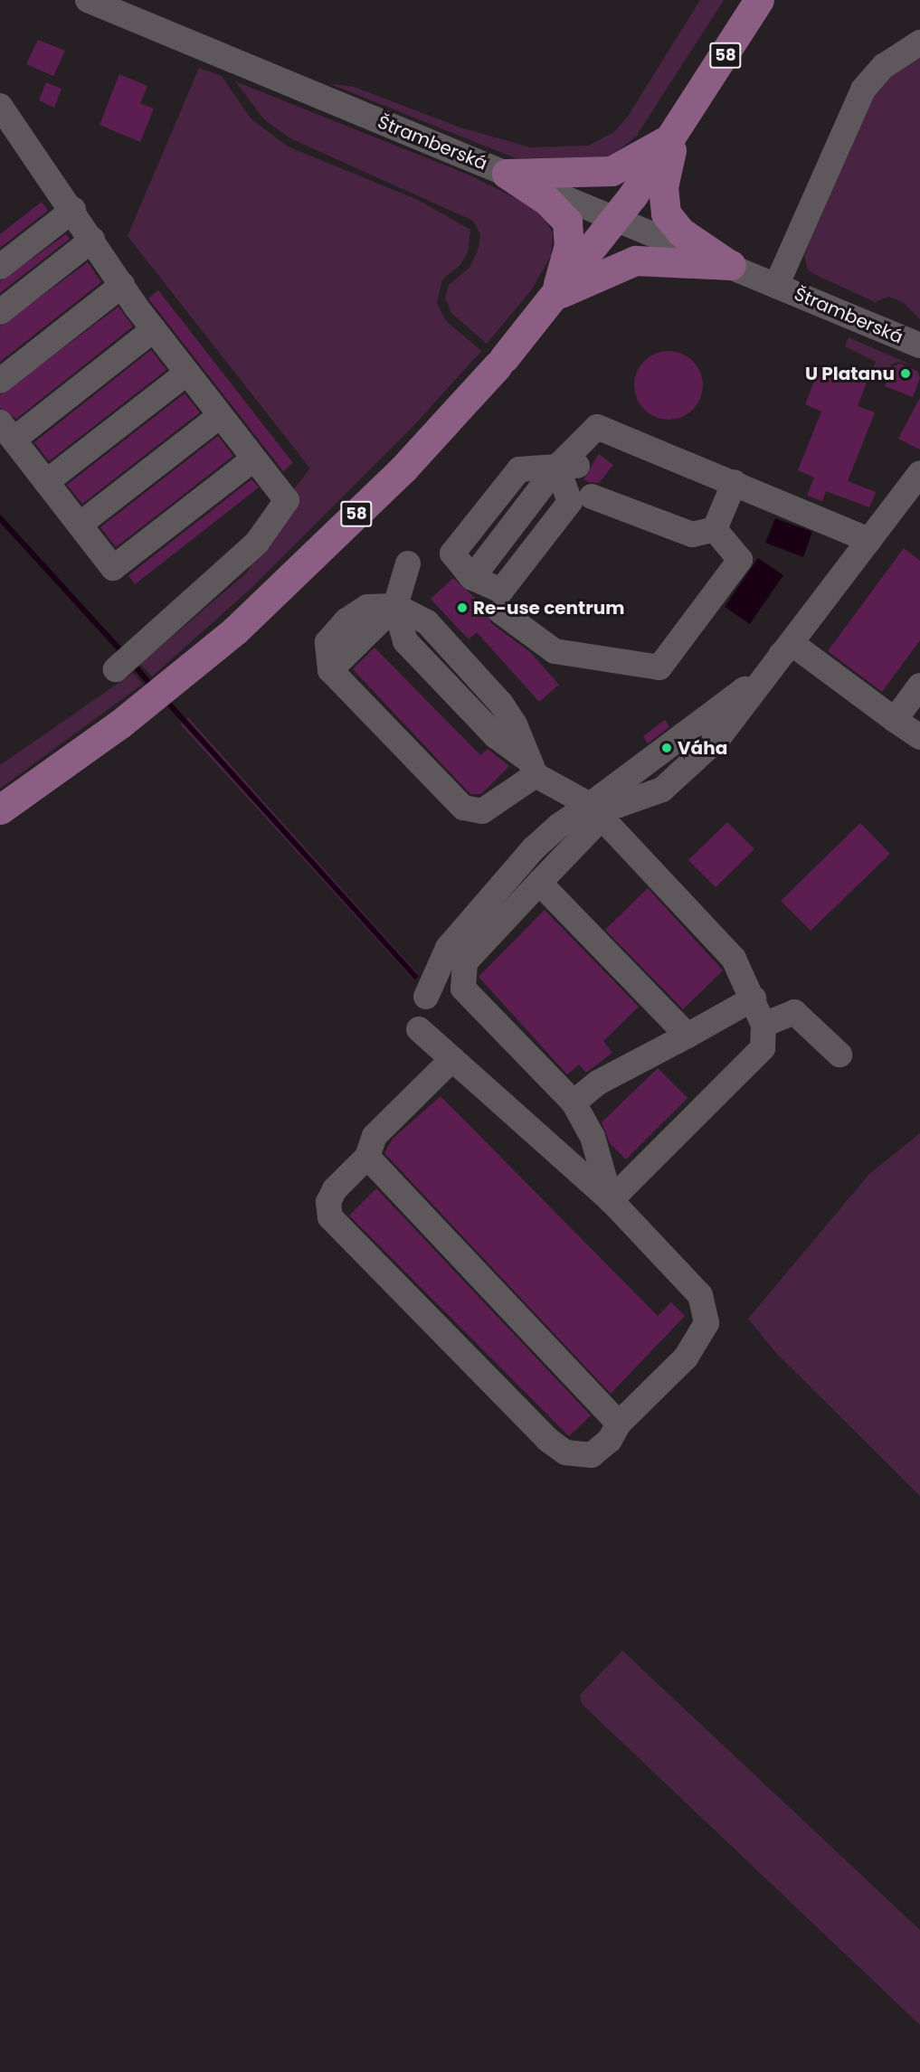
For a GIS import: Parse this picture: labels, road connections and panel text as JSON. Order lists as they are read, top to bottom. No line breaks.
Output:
{"streets":{"main road":["58"],"street":["Štramberská"]},"crossings":[["58","Štramberská"]],"places":["U Platanu","Re-use centrum","Váha"]}
